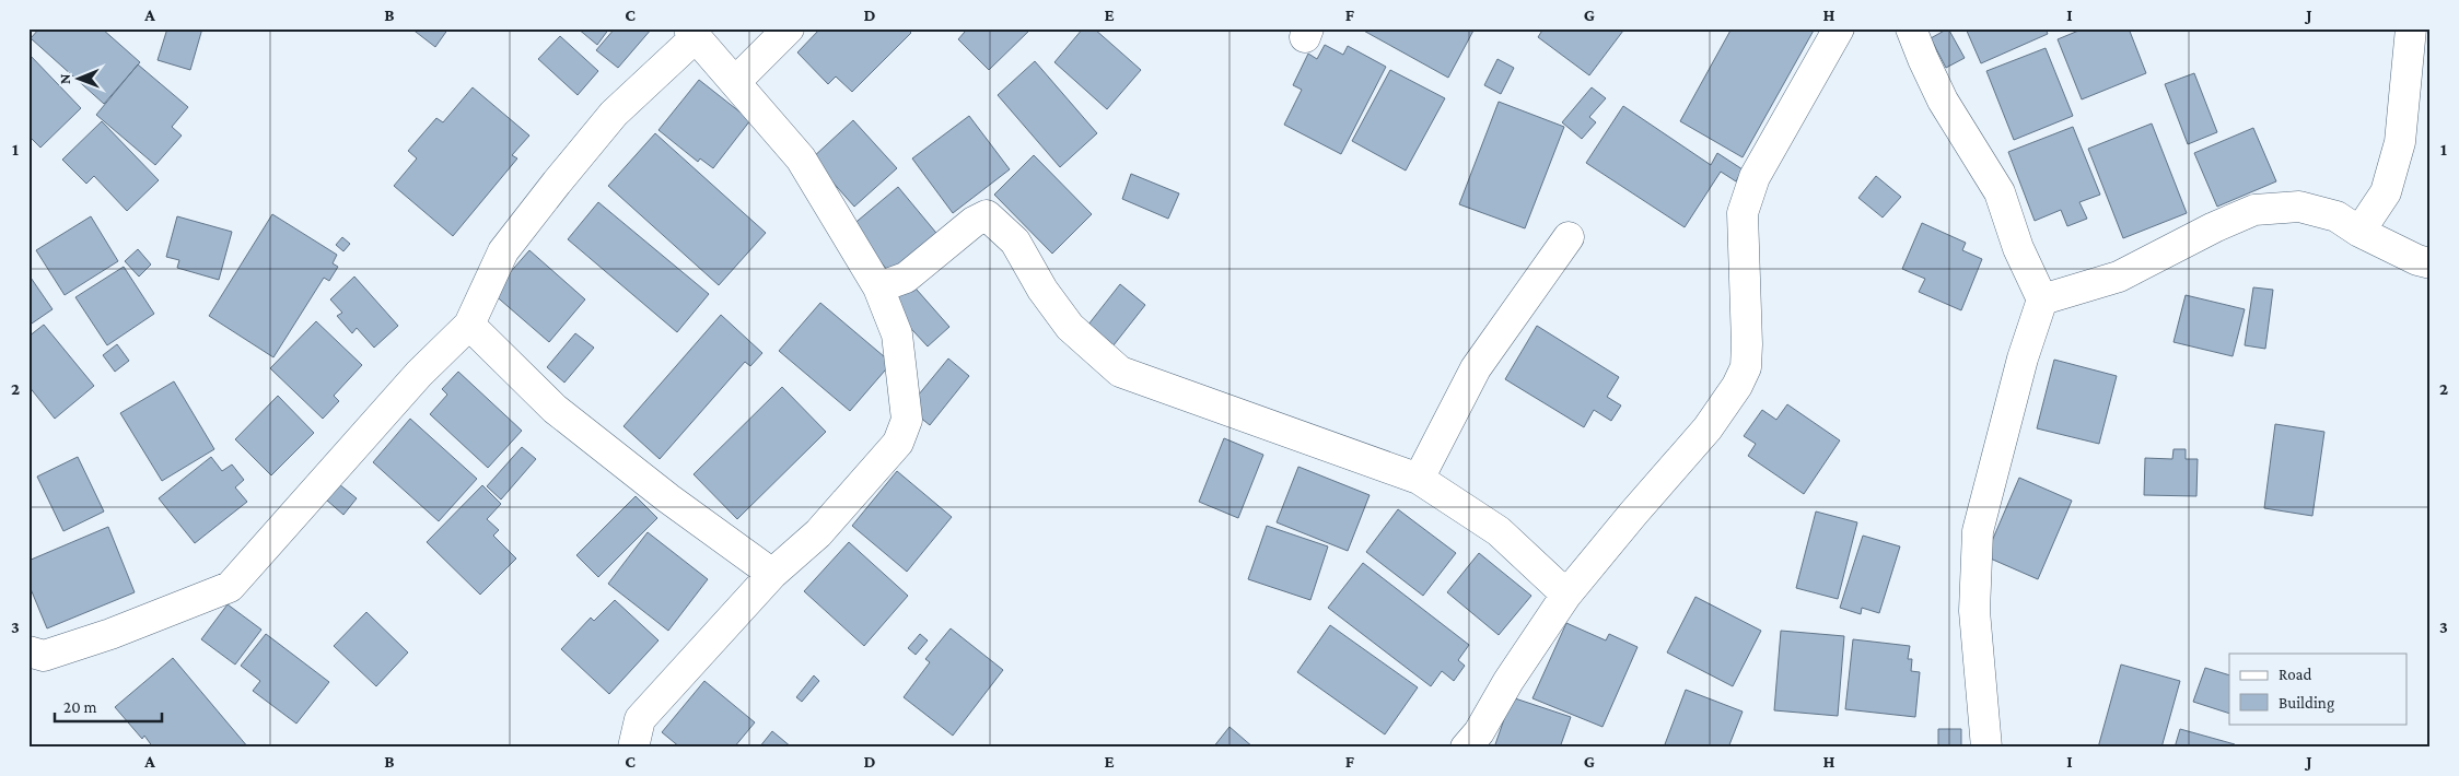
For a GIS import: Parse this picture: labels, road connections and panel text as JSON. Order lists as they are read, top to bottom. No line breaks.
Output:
{"legend":["Road","Building"],"scale_bar":"20 m","north":"left","grid":{"columns":["A","B","C","D","E","F","G","H","I","J"],"rows":["1","2","3"]}}
